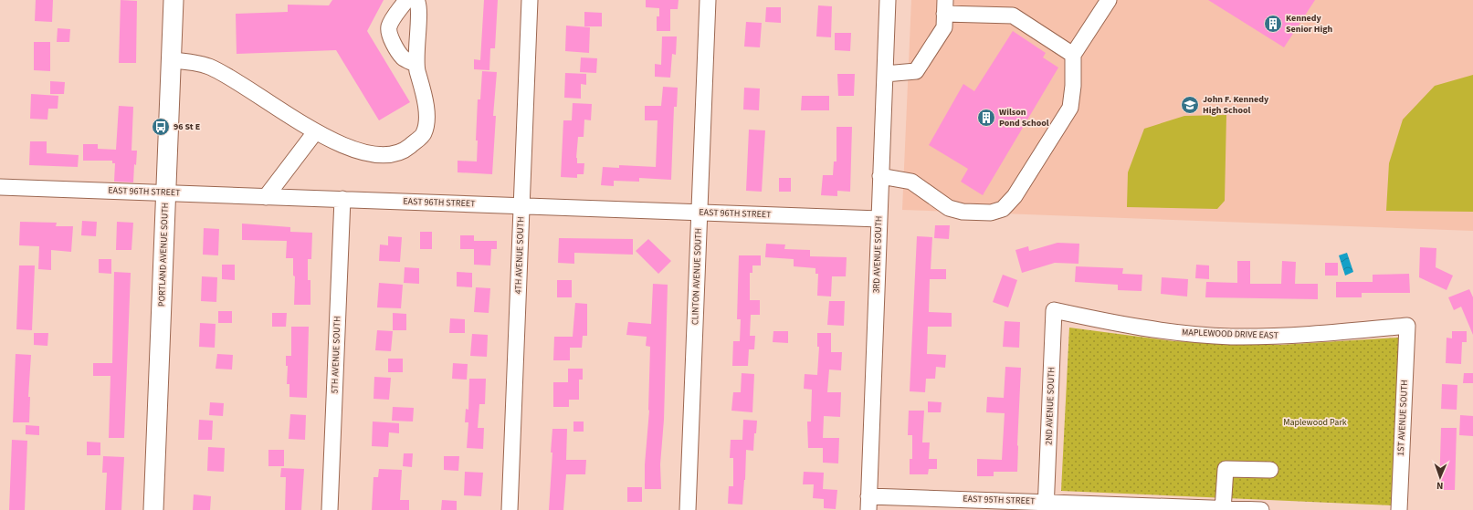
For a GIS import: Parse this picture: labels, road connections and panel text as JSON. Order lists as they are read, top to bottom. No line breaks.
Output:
{"streets":{"main road":["PORTLAND AVENUE SOUTH"],"street":["EAST 96TH STREET","3RD AVENUE SOUTH","4TH AVENUE SOUTH","CLINTON AVENUE SOUTH","MAPLEWOOD DRIVE EAST","5TH AVENUE SOUTH","2ND AVENUE SOUTH","1ST AVENUE SOUTH","EAST 95TH STREET"]},"crossings":[["EAST 96TH STREET","PORTLAND AVENUE SOUTH"],["EAST 96TH STREET","3RD AVENUE SOUTH"],["EAST 96TH STREET","4TH AVENUE SOUTH"],["EAST 96TH STREET","CLINTON AVENUE SOUTH"],["EAST 96TH STREET","5TH AVENUE SOUTH"],["3RD AVENUE SOUTH","EAST 95TH STREET"],["MAPLEWOOD DRIVE EAST","2ND AVENUE SOUTH"],["MAPLEWOOD DRIVE EAST","1ST AVENUE SOUTH"],["2ND AVENUE SOUTH","EAST 95TH STREET"]],"parks":["Maplewood Park"],"places":{"building":["Kennedy Senior High","Wilson Pond School"],"school or university":["John F. Kennedy High School"],"bus stop":["96 St E"]},"north":"bottom"}
